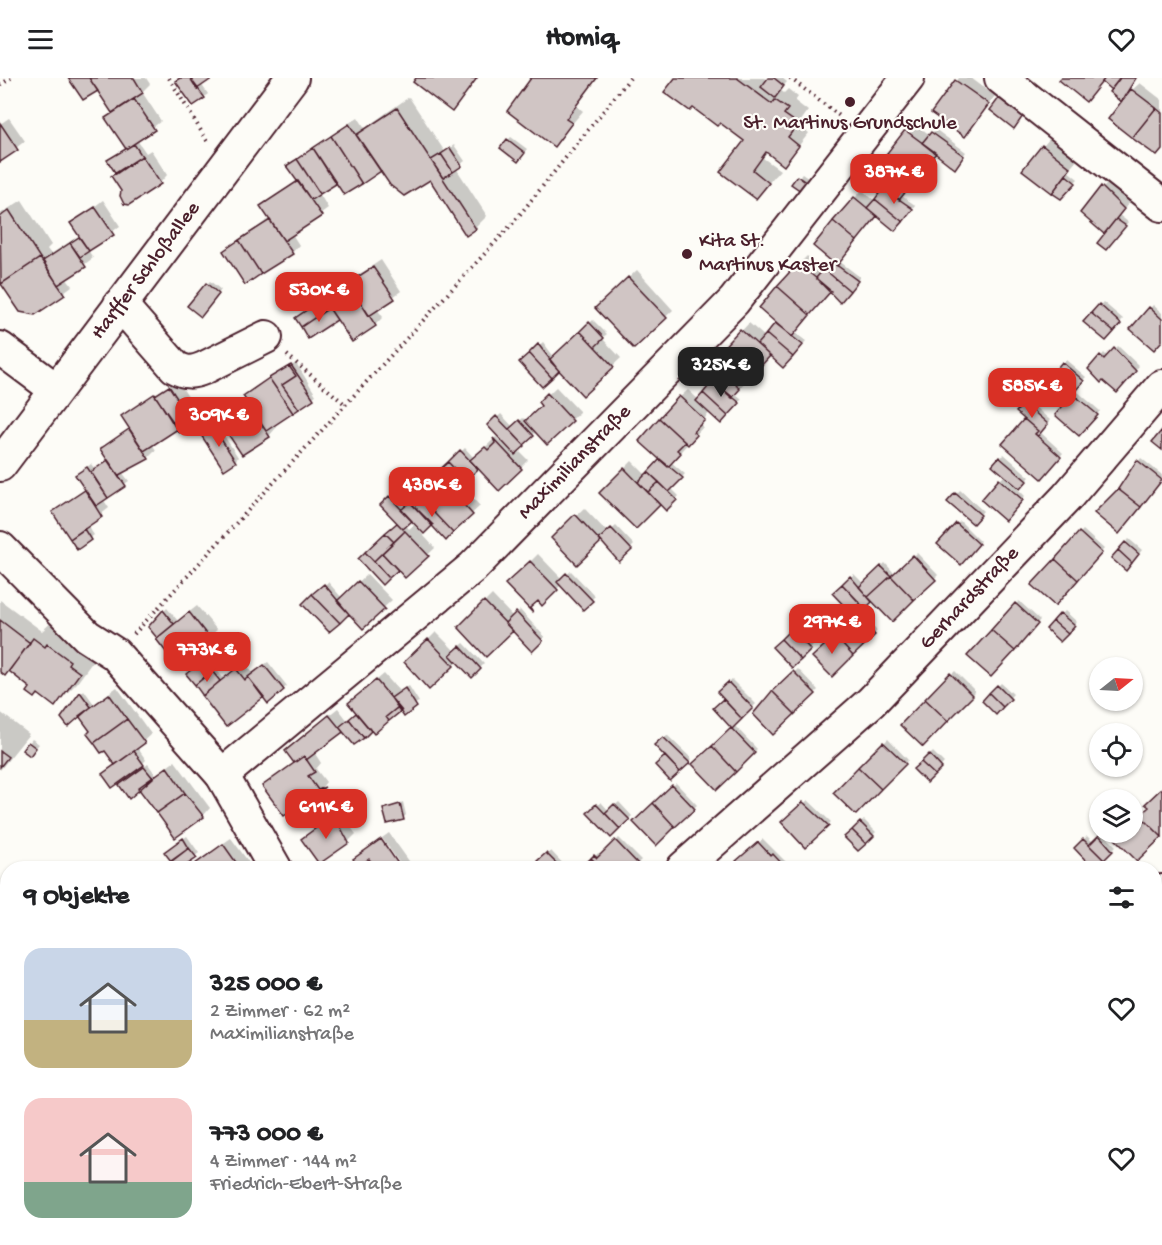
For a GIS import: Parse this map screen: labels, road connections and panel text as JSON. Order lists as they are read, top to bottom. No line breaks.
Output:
{"streets":{"street":["Harffer Schloßallee","Maximilianstraße","Gerhardstraße"]},"places":["St. Martinus Grundschule","Kita St. Martinus Kaster"],"north":"right","page":{"header":"Homiq","price":["387K €","530K €","325K €","585K €","309K €","438K €","297K €","773K €","611K €"],"heading":"9 Objekte","list":[{"name":"325 000 €","note":"2 Zimmer · 62 m² · Maximilianstraße"},{"name":"773 000 €","note":"4 Zimmer · 144 m² · Friedrich-Ebert-Straße"}]}}
